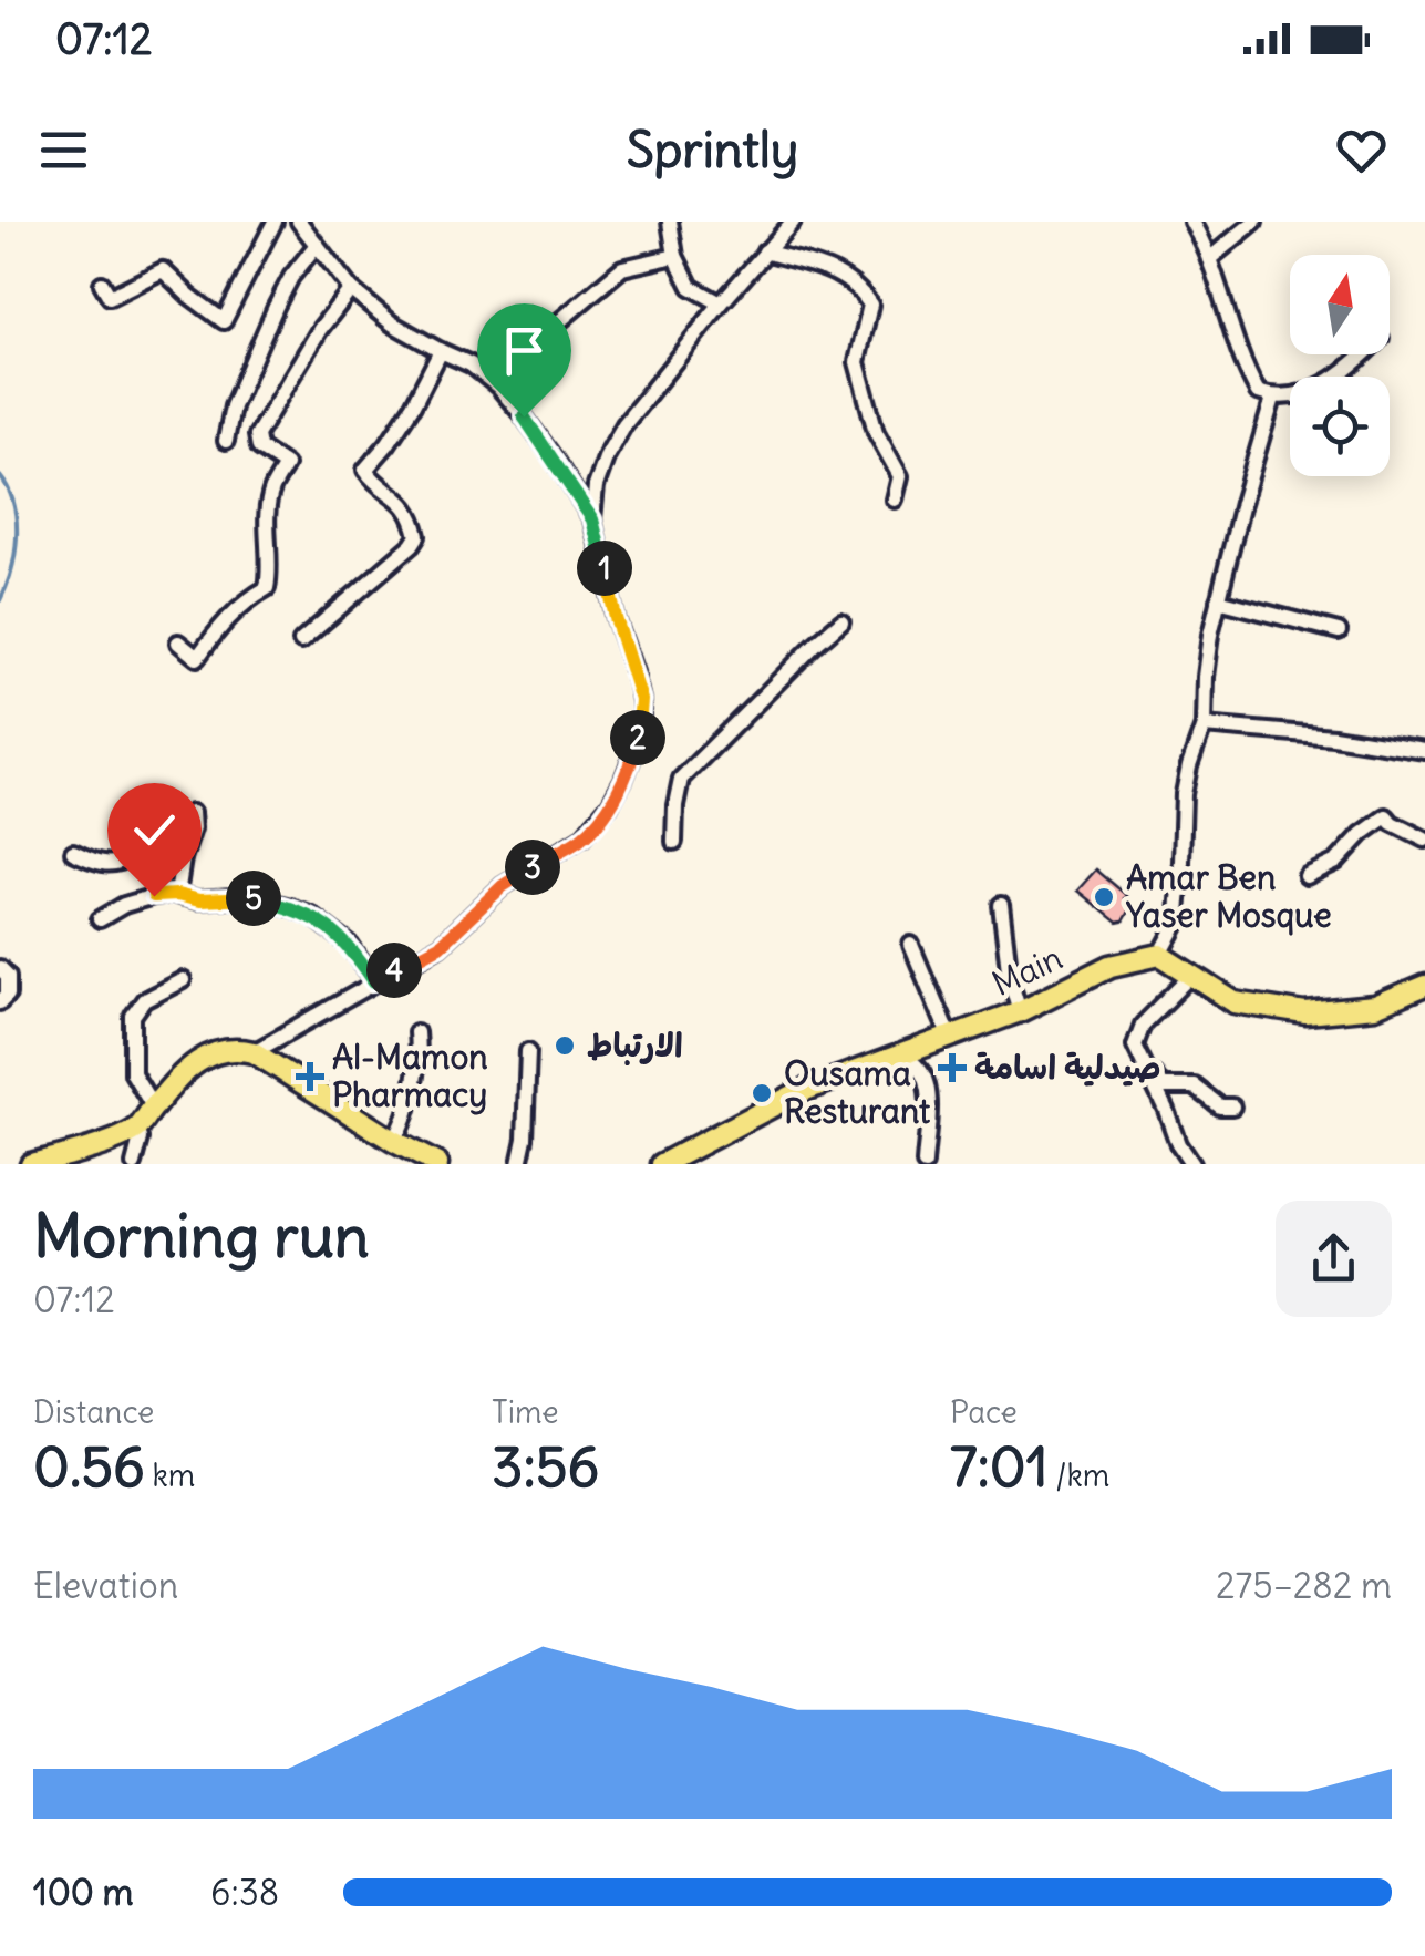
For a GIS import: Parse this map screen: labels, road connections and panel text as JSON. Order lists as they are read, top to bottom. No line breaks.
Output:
{"streets":{"main road":["Main"]},"places":{"other":["Amar Ben Yaser Mosque","الارتباط","Ousama Resturant"],"health":["صيدلية اسامة","Al-Mamon Pharmacy"]},"north":"top","page":{"status":"07:12","header":"Sprintly","pins":["1","2","3","5","4"],"heading":["Morning run","07:12"],"stats":[["Distance","0.56 km"],["Time","3:56"],["Pace","7:01 /km"]],"chart":["Elevation","275–282 m"],"list":[{"name":"100 m","note":"6:38"}]}}
